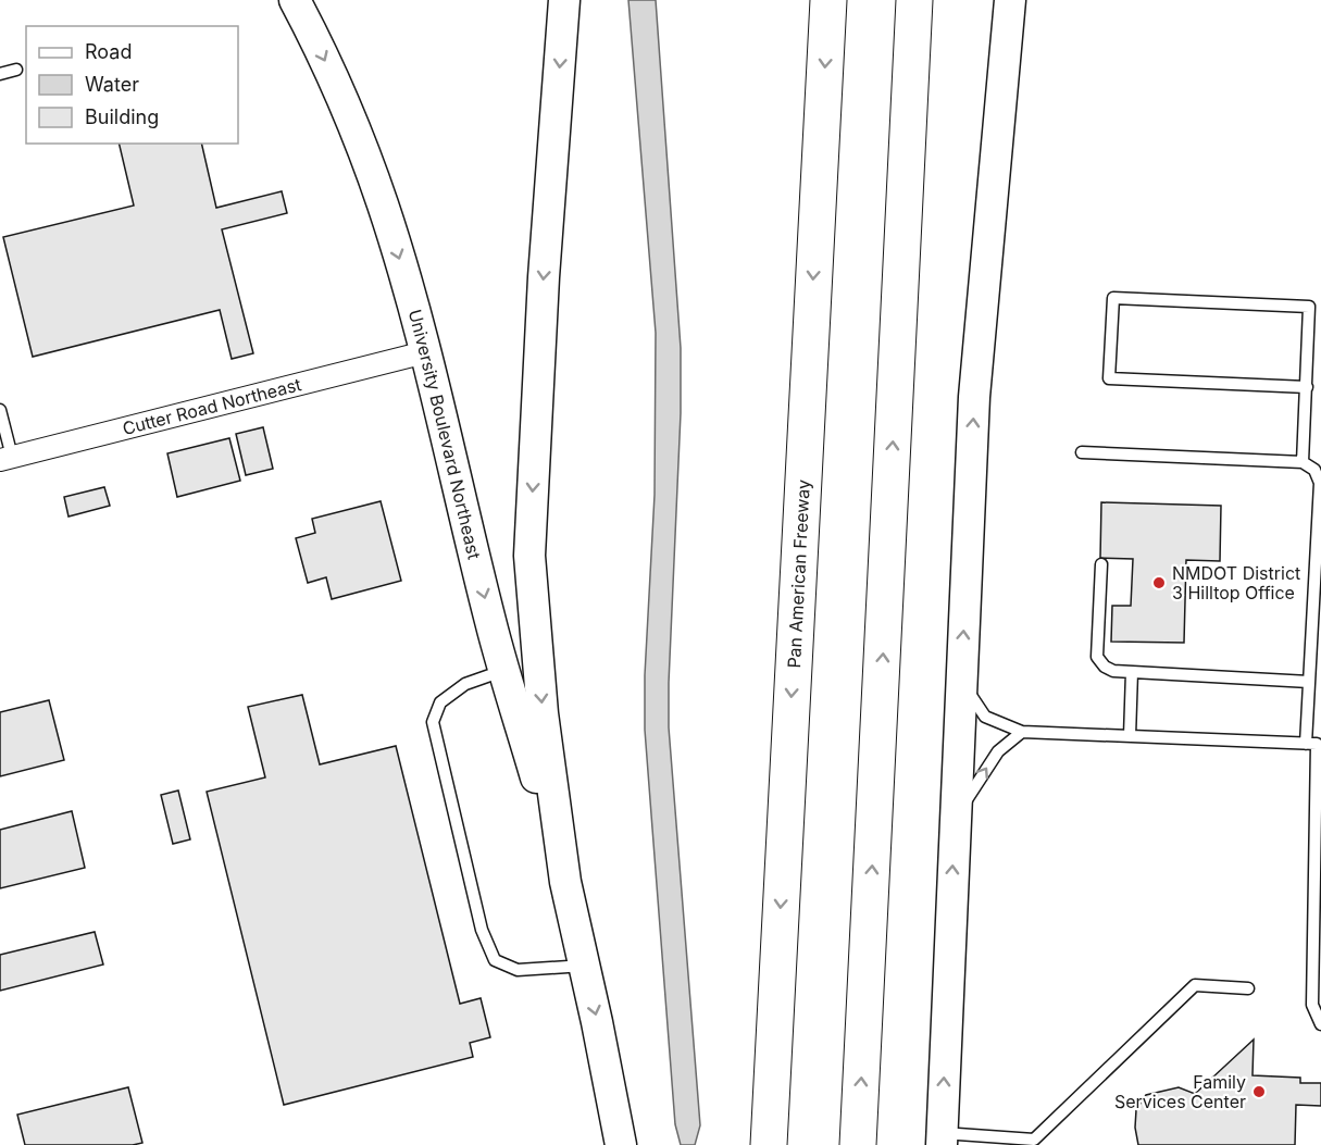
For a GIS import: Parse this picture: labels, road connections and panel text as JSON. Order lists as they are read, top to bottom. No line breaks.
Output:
{"streets":{"highway":["Pan American Freeway"],"main road":["University Boulevard Northeast"],"street":["Cutter Road Northeast"]},"crossings":[["Cutter Road Northeast","University Boulevard Northeast"]],"places":["NMDOT District 3 Hilltop Office","Family Services Center"],"legend":["Road","Water","Building"]}
